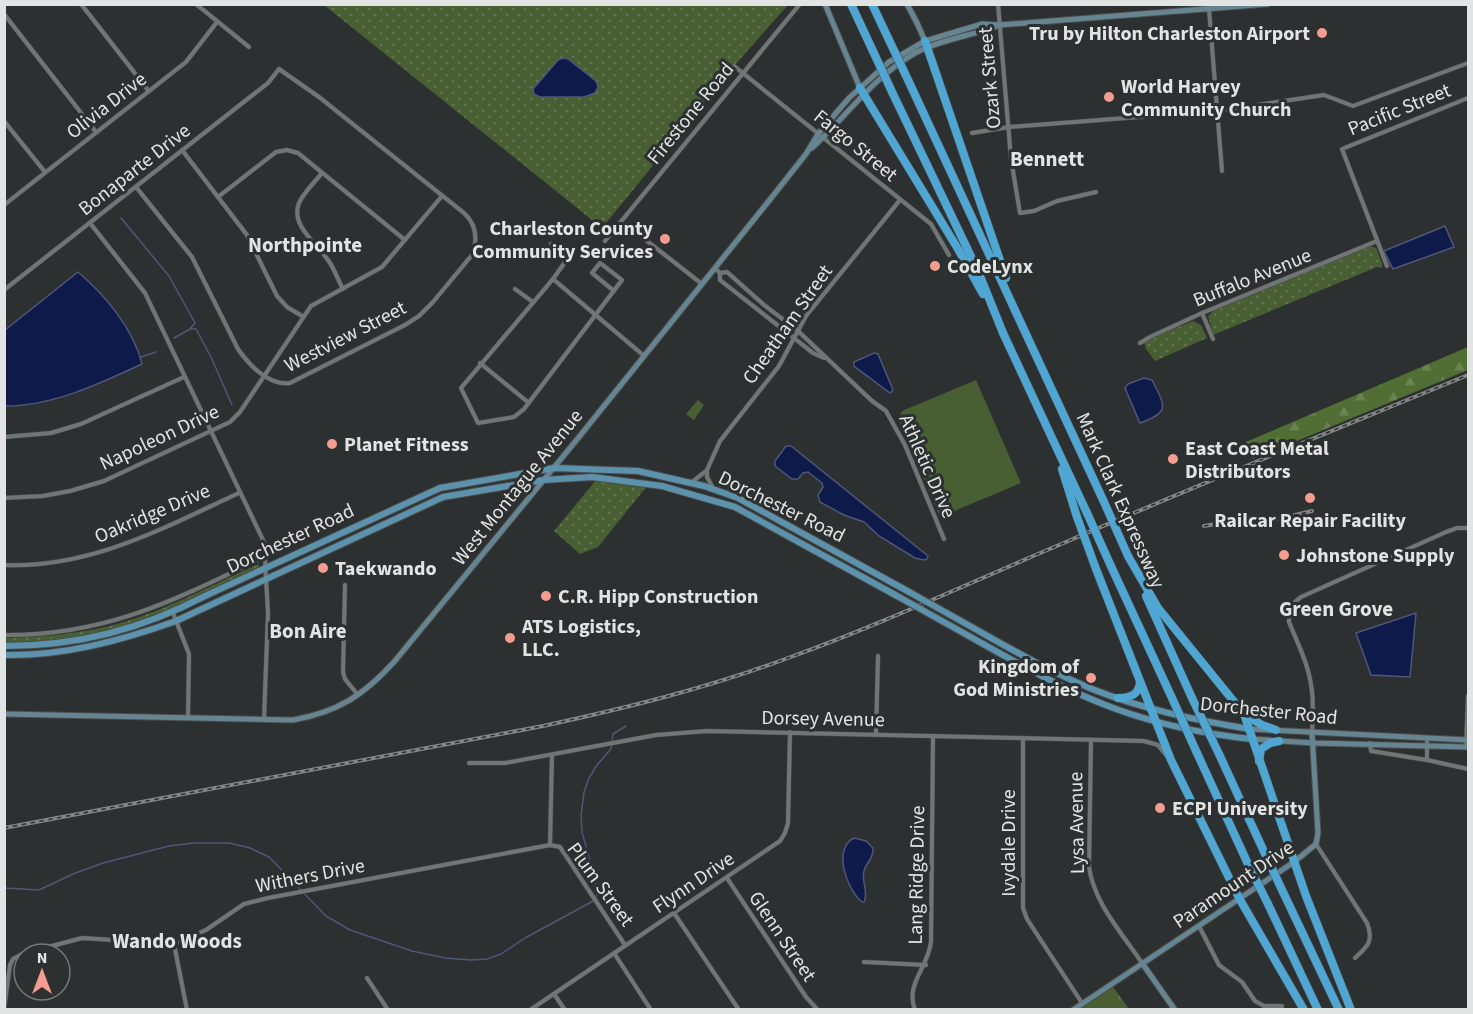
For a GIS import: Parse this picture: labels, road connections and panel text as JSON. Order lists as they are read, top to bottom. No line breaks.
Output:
{"streets":{"highway":["Mark Clark Expressway"],"main road":["West Montague Avenue","Dorchester Road","Paramount Drive"],"street":["Ozark Street","Olivia Drive","Pacific Street","Firestone Road","Fargo Street","Bonaparte Drive","Buffalo Avenue","Cheatham Street","Westview Street","Napoleon Drive","Athletic Drive","Oakridge Drive","Dorsey Avenue","Lysa Avenue","Ivydale Drive","Withers Drive","Lang Ridge Drive","Flynn Drive","Plum Street","Glenn Street"]},"crossings":[["Ozark Street","West Montague Avenue"],["Pacific Street","Buffalo Avenue"],["Firestone Road","Fargo Street"],["Fargo Street","Cheatham Street"],["Fargo Street","West Montague Avenue"],["Bonaparte Drive","Westview Street"],["Cheatham Street","Athletic Drive"],["Cheatham Street","Dorchester Road"],["Westview Street","Napoleon Drive"],["Athletic Drive","West Montague Avenue"],["West Montague Avenue","Dorchester Road"],["Dorchester Road","Paramount Drive"],["Dorsey Avenue","Lysa Avenue"],["Dorsey Avenue","Ivydale Drive"],["Dorsey Avenue","Lang Ridge Drive"],["Dorsey Avenue","Flynn Drive"],["Lysa Avenue","Paramount Drive"],["Ivydale Drive","Paramount Drive"],["Withers Drive","Plum Street"],["Flynn Drive","Plum Street"],["Flynn Drive","Glenn Street"]],"districts":["Bennett","Northpointe","Green Grove","Bon Aire","Wando Woods"],"places":["Tru by Hilton Charleston Airport","World Harvey Community Church","Charleston County Community Services","CodeLynx","Planet Fitness","East Coast Metal Distributors","Railcar Repair Facility","Johnstone Supply","Taekwando","C.R. Hipp Construction","ATS Logistics, LLC.","Kingdom of God Ministries","ECPI University"],"north":"top"}
